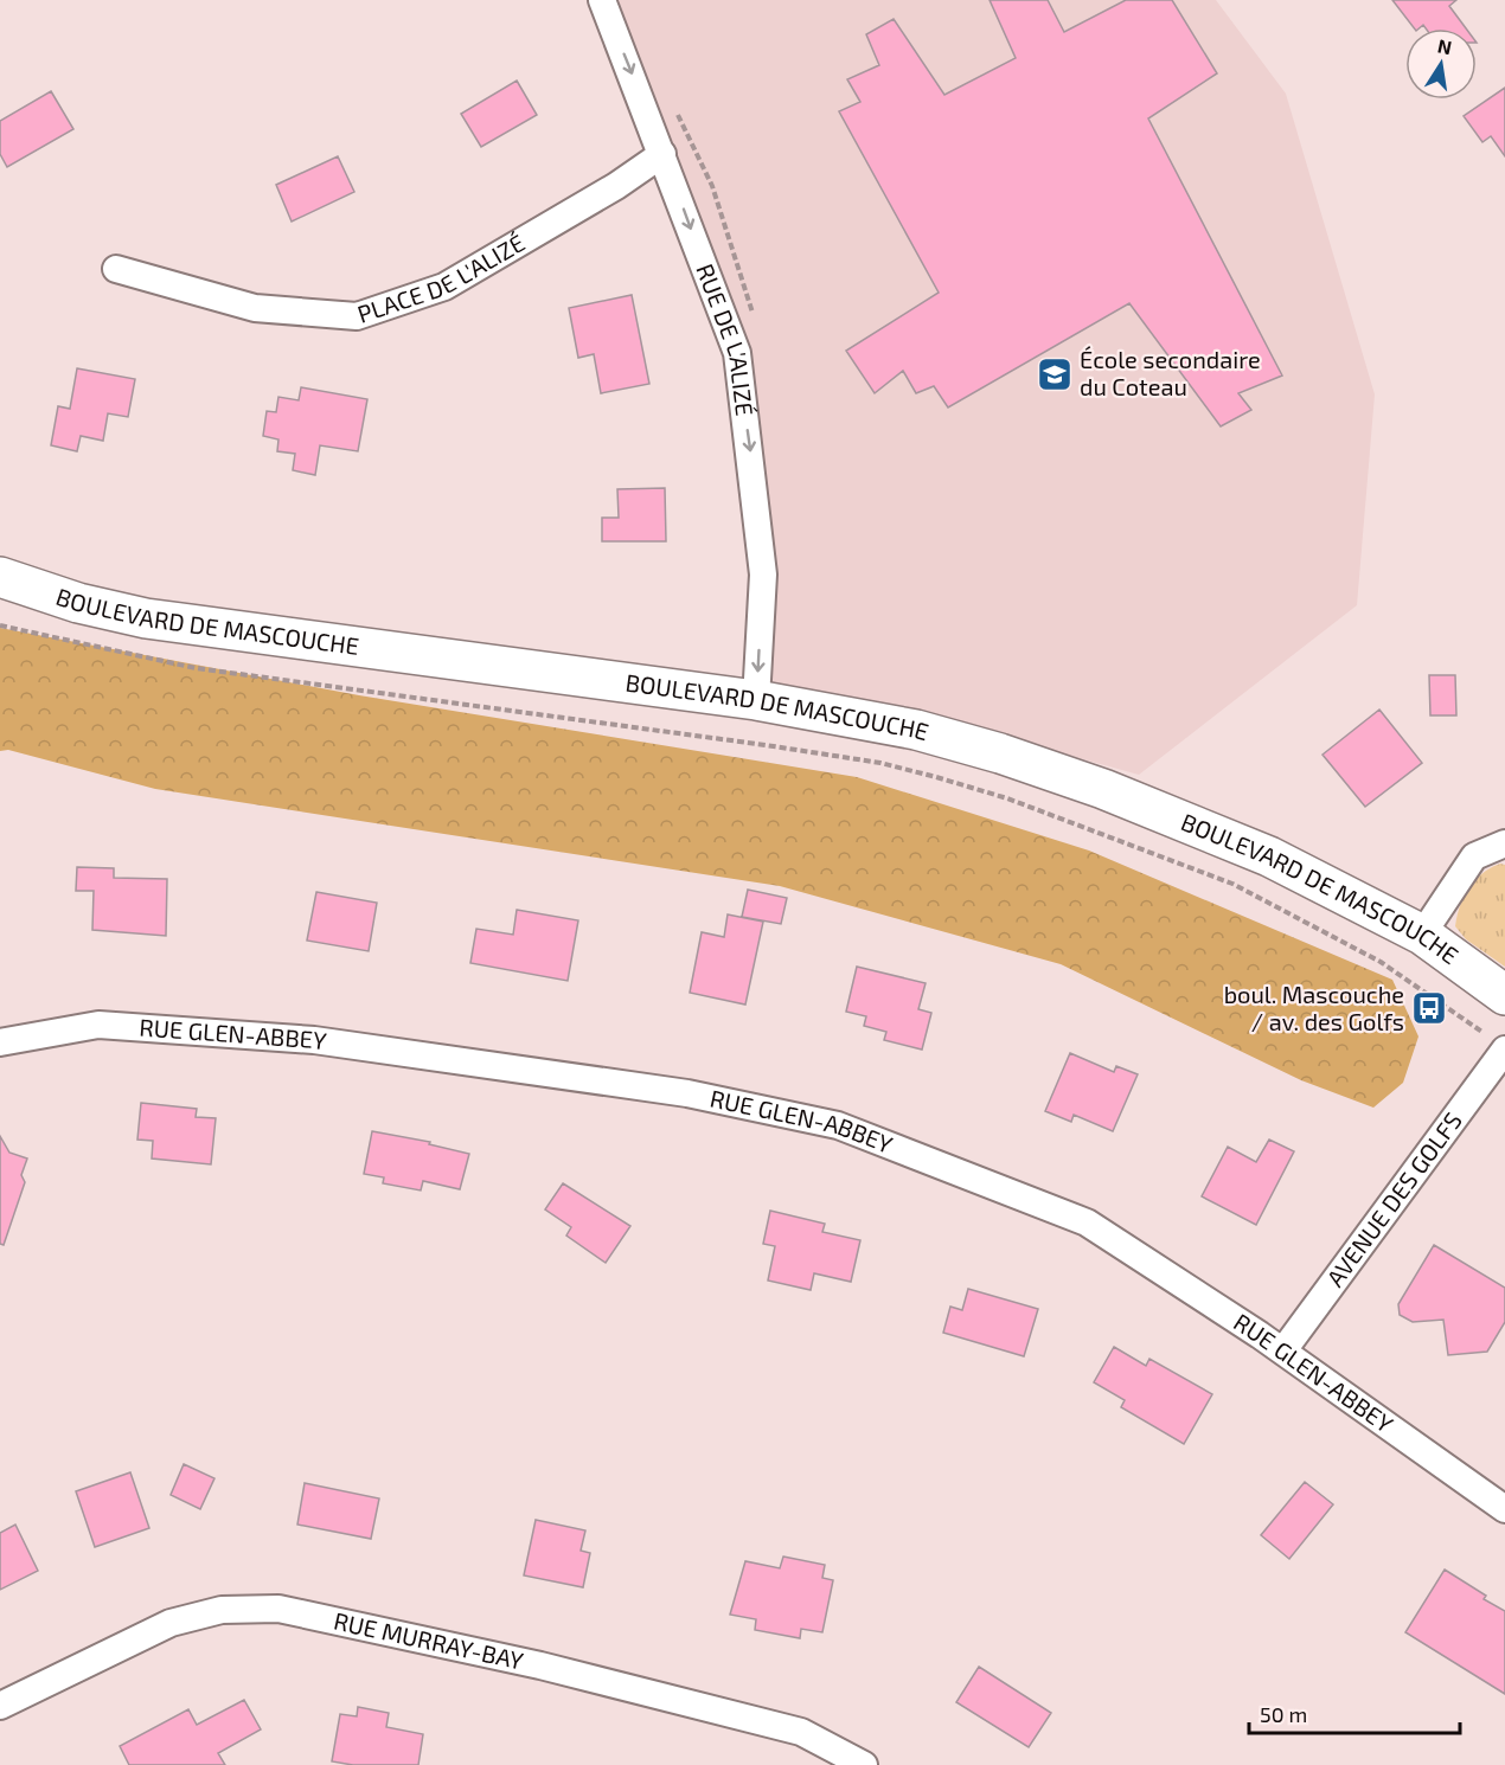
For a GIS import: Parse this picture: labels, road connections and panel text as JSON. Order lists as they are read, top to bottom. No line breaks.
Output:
{"streets":{"street":["PLACE DE L'ALIZÉ","RUE DE L'ALIZÉ","BOULEVARD DE MASCOUCHE","RUE GLEN-ABBEY","AVENUE DES GOLFS","RUE MURRAY-BAY"]},"crossings":[["PLACE DE L'ALIZÉ","RUE DE L'ALIZÉ"],["RUE DE L'ALIZÉ","BOULEVARD DE MASCOUCHE"],["RUE GLEN-ABBEY","AVENUE DES GOLFS"]],"one_way":["RUE DE L'ALIZÉ"],"places":{"school or university":["École secondaire du Coteau"],"bus stop":["boul. Mascouche / av. des Golfs"]},"scale_bar":"50 m","north":"top"}
